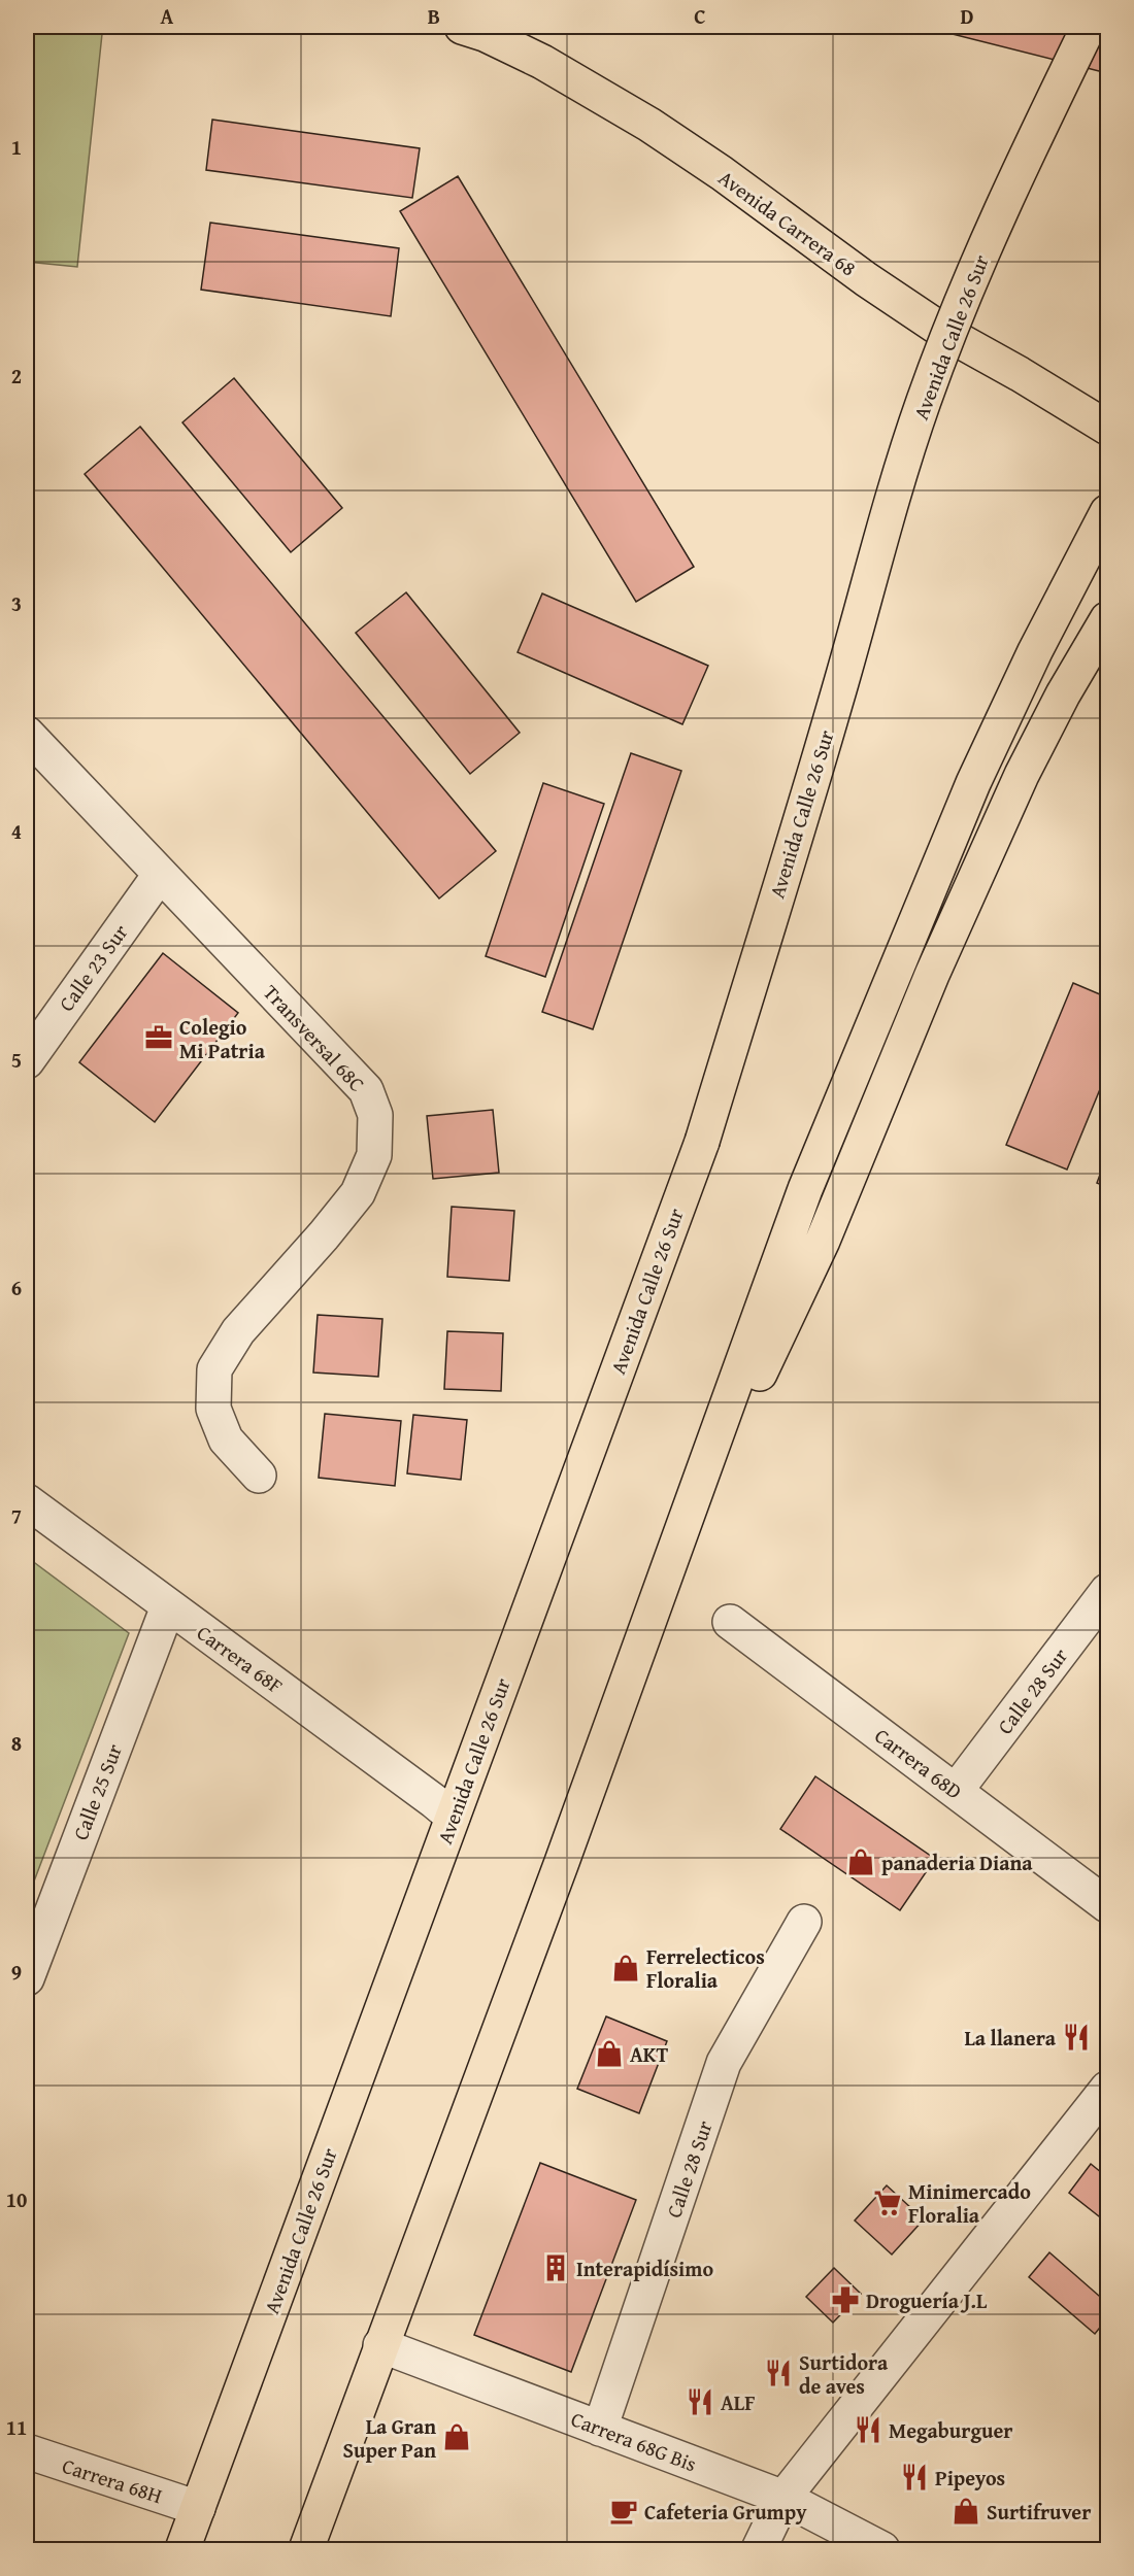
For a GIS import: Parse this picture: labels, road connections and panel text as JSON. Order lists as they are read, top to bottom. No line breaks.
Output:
{"streets":{"main road":["Avenida Carrera 68","Avenida Calle 26 Sur"],"street":["Calle 23 Sur","Transversal 68C","Carrera 68F","Calle 28 Sur","Carrera 68D","Calle 25 Sur","Carrera 68G Bis","Carrera 68H"]},"crossings":[["Avenida Calle 26 Sur","Carrera 68F"],["Avenida Calle 26 Sur","Carrera 68H"],["Calle 23 Sur","Transversal 68C"],["Carrera 68F","Calle 25 Sur"],["Calle 28 Sur","Carrera 68D"],["Calle 28 Sur","Carrera 68G Bis"]],"places":{"office":["Colegio Mi Patria"],"shop":["panaderia Diana","Ferrelecticos Floralia","AKT","La Gran Super Pan","Surtifruver"],"restaurant":["La llanera","Surtidora de aves","ALF","Megaburguer","Pipeyos"],"supermarket":["Minimercado Floralia"],"building":["Interapidísimo"],"pharmacy":["Droguería J.L"],"cafe":["Cafeteria Grumpy"]},"grid":{"columns":["A","B","C","D"],"rows":["1","2","3","4","5","6","7","8","9","10","11"]}}
